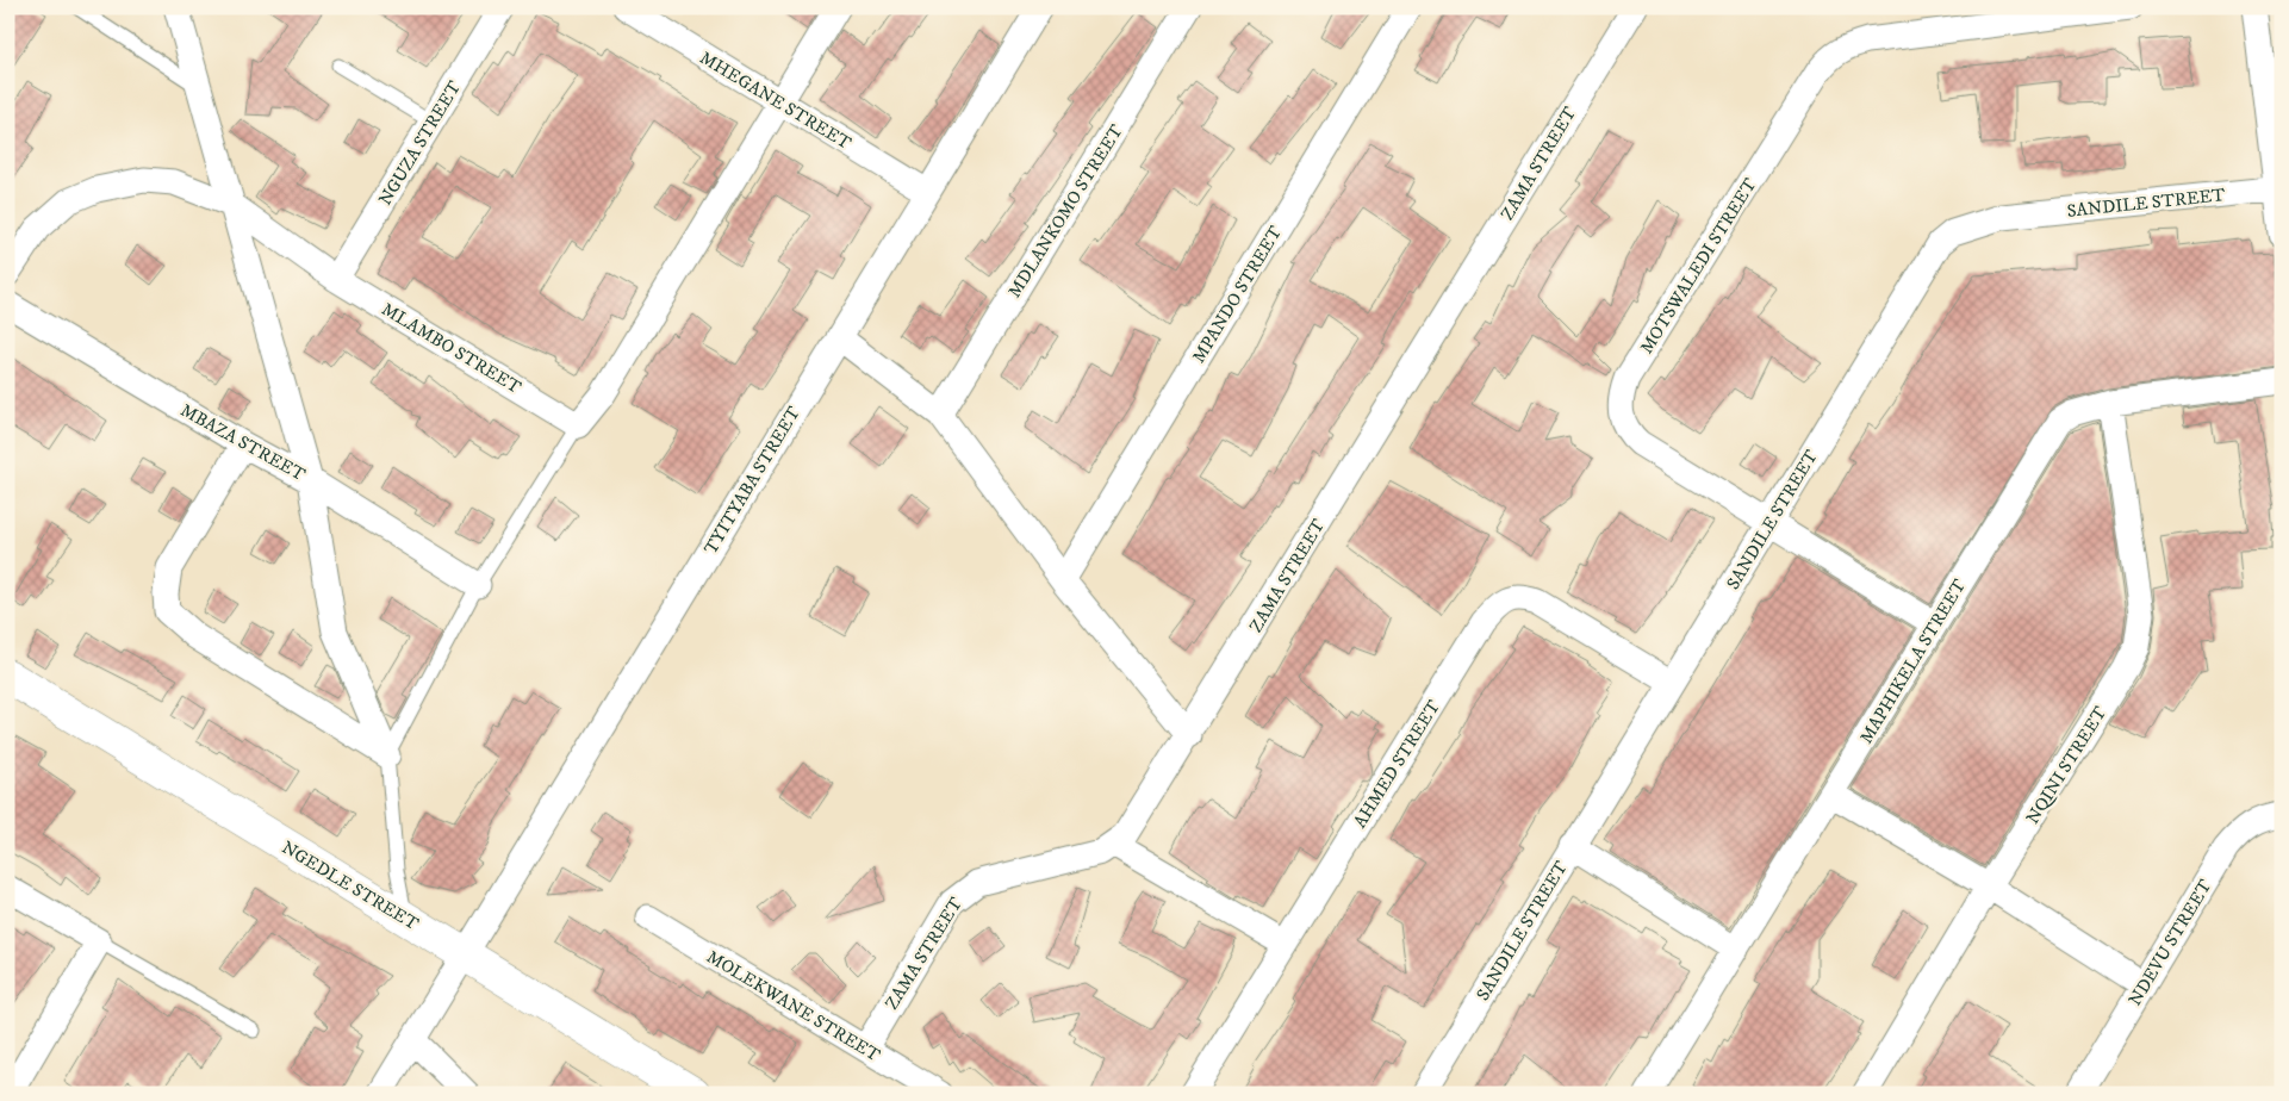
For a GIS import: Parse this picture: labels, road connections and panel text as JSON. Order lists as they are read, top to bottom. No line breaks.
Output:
{"streets":{"street":["MHEGANE STREET","NGUZA STREET","ZAMA STREET","SANDILE STREET","MDLANKOMO STREET","MOTSWALEDI STREET","MPANDO STREET","MLAMBO STREET","MBAZA STREET","TYITYABA STREET","MAPHIKELA STREET","AHMED STREET","NQINI STREET","NGEDLE STREET","NDEVU STREET","MOLEKWANE STREET"]},"crossings":[["MHEGANE STREET","TYITYABA STREET"],["NGUZA STREET","MLAMBO STREET"],["ZAMA STREET","MOLEKWANE STREET"],["SANDILE STREET","MOTSWALEDI STREET"],["SANDILE STREET","AHMED STREET"],["MOTSWALEDI STREET","MAPHIKELA STREET"],["TYITYABA STREET","NGEDLE STREET"],["MAPHIKELA STREET","NQINI STREET"]]}
